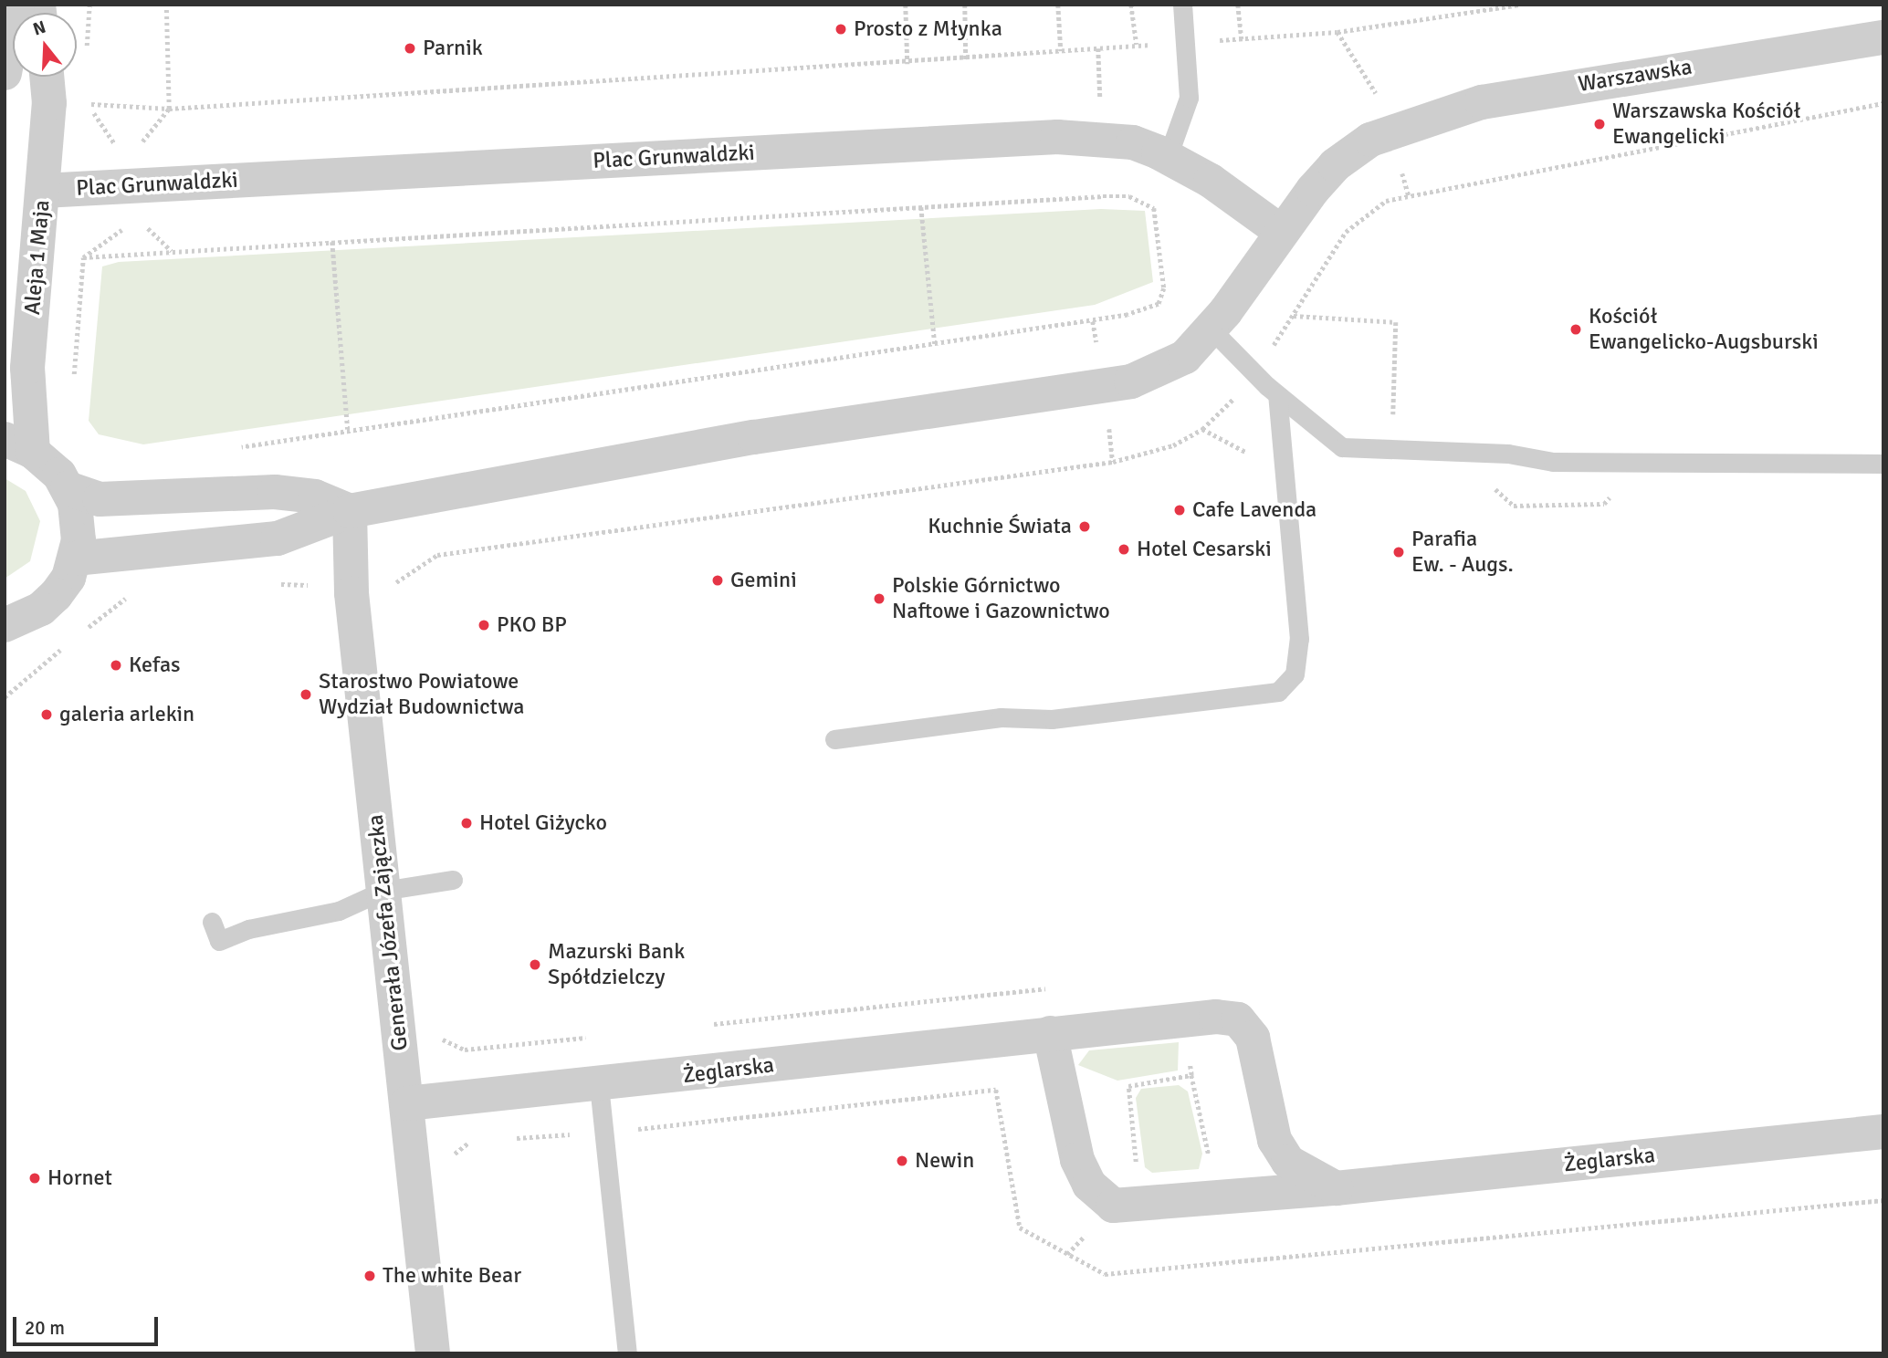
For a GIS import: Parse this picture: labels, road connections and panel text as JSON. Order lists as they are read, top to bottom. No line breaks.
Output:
{"streets":{"street":["Warszawska","Plac Grunwaldzki","Aleja 1 Maja","Generała Józefa Zajączka","Żeglarska"]},"crossings":[["Plac Grunwaldzki","Aleja 1 Maja"],["Generała Józefa Zajączka","Żeglarska"]],"places":["Prosto z Młynka","Parnik","Warszawska Kościół Ewangelicki","Kościół Ewangelicko-Augsburski","Cafe Lavenda","Kuchnie Świata","Hotel Cesarski","Parafia Ew. - Augs.","Gemini","Polskie Górnictwo Naftowe i Gazownictwo","PKO BP","Kefas","Starostwo Powiatowe Wydział Budownictwa","galeria arlekin","Hotel Giżycko","Mazurski Bank Spółdzielczy","Newin","Hornet","The white Bear"],"scale_bar":"20 m","north":"top"}
